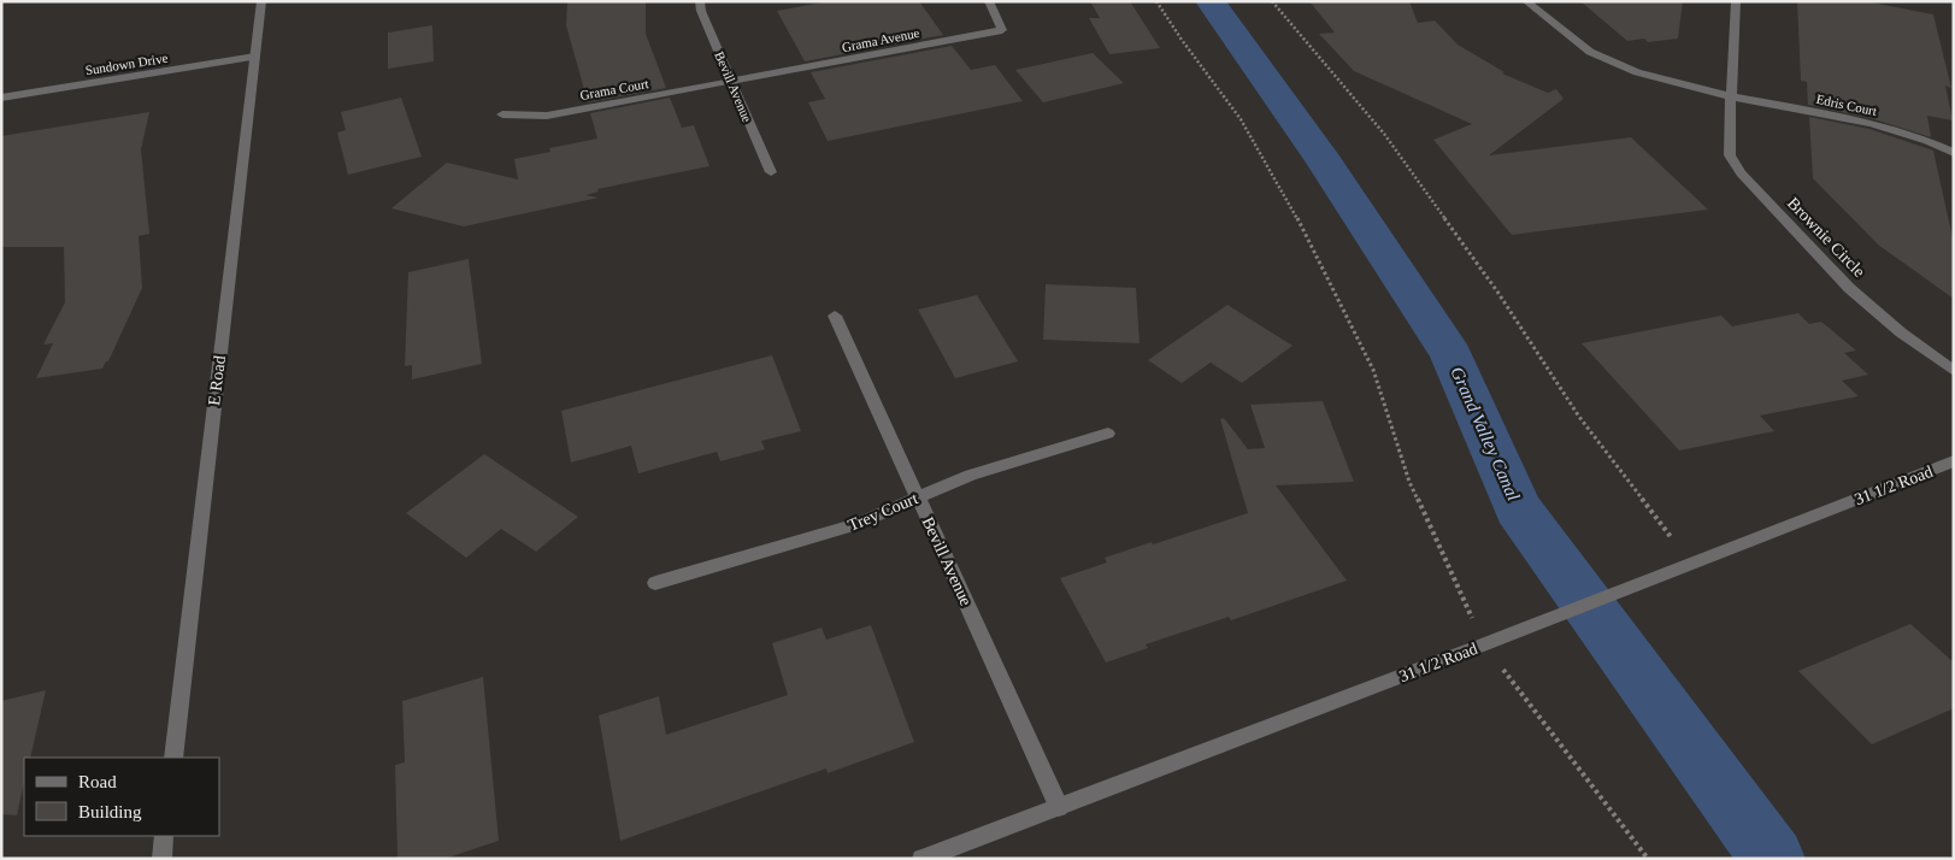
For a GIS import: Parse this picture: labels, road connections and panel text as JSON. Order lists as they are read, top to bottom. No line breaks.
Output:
{"streets":{"street":["Grama Avenue","Sundown Drive","Bevill Avenue","Grama Court","Edris Court","Brownie Circle","E Road","31 1/2 Road","Trey Court"]},"crossings":[["Grama Avenue","Bevill Avenue"],["Grama Avenue","Grama Court"],["Sundown Drive","E Road"],["Bevill Avenue","Grama Court"],["Bevill Avenue","31 1/2 Road"],["Bevill Avenue","Trey Court"],["Edris Court","Brownie Circle"]],"water":["Grand Valley Canal"],"legend":["Road","Building"]}
